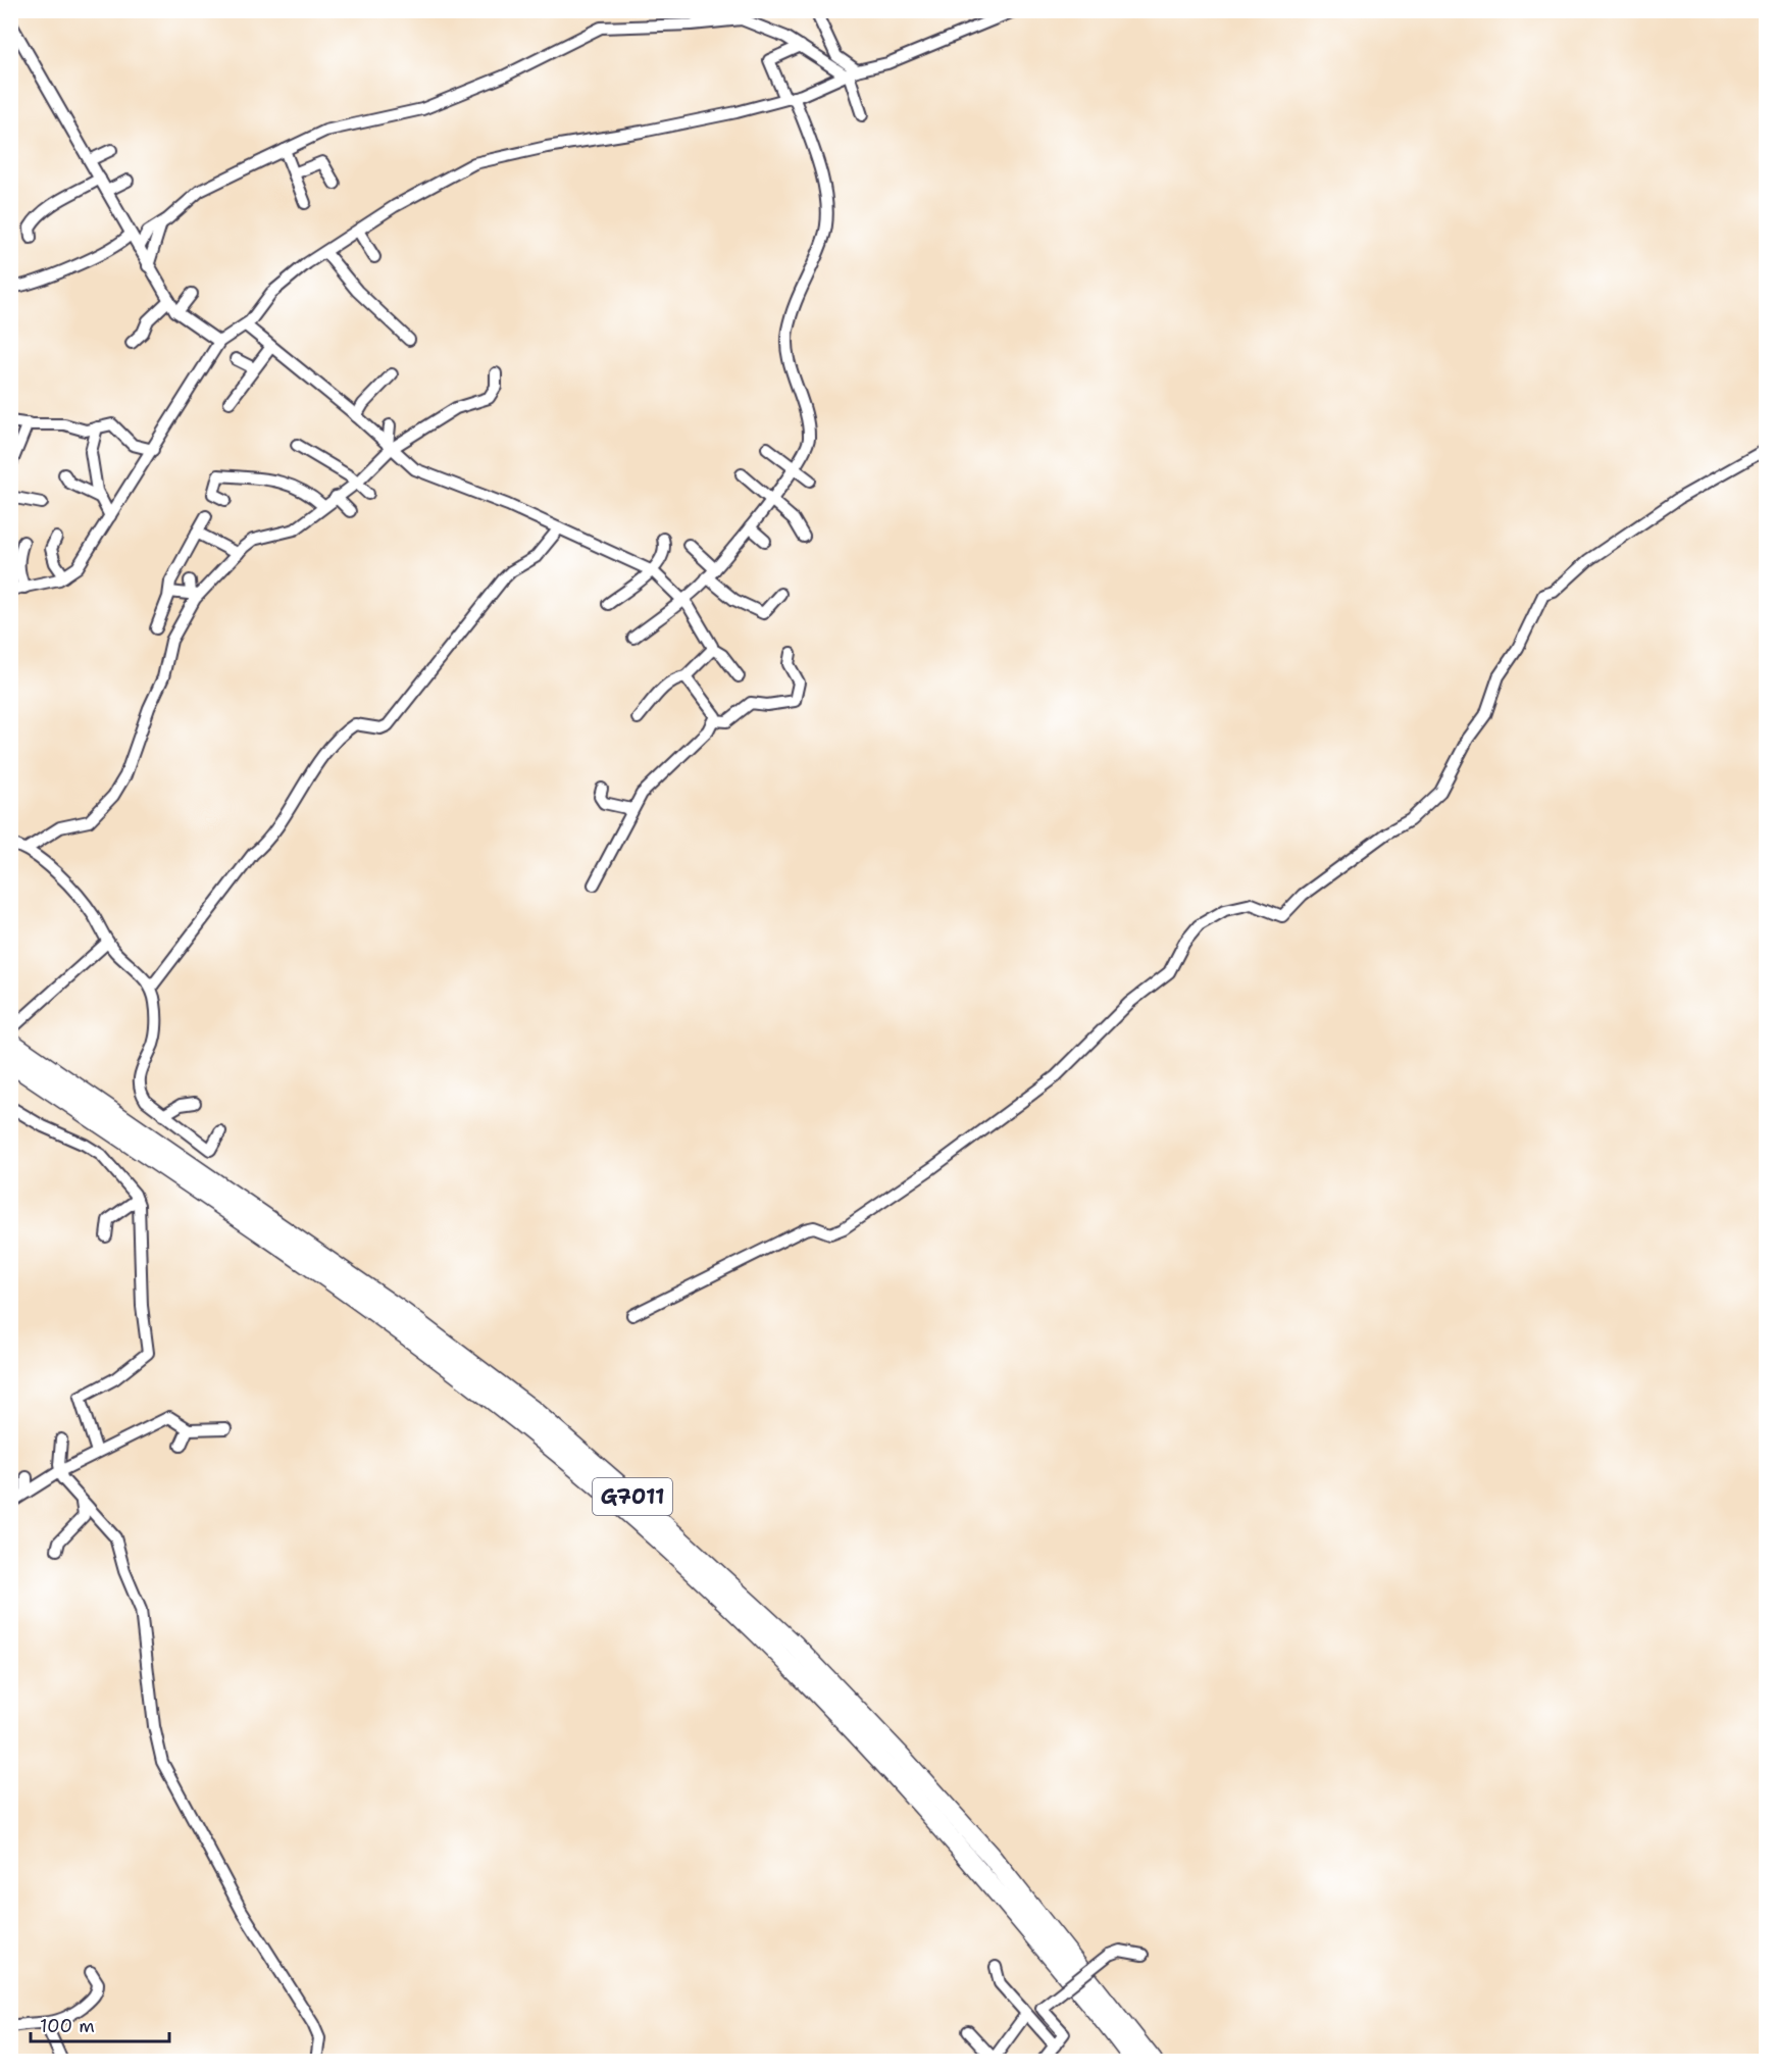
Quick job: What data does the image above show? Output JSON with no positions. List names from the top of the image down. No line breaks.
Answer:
{"streets":{"highway":["G7011"]},"scale_bar":"100 m"}
